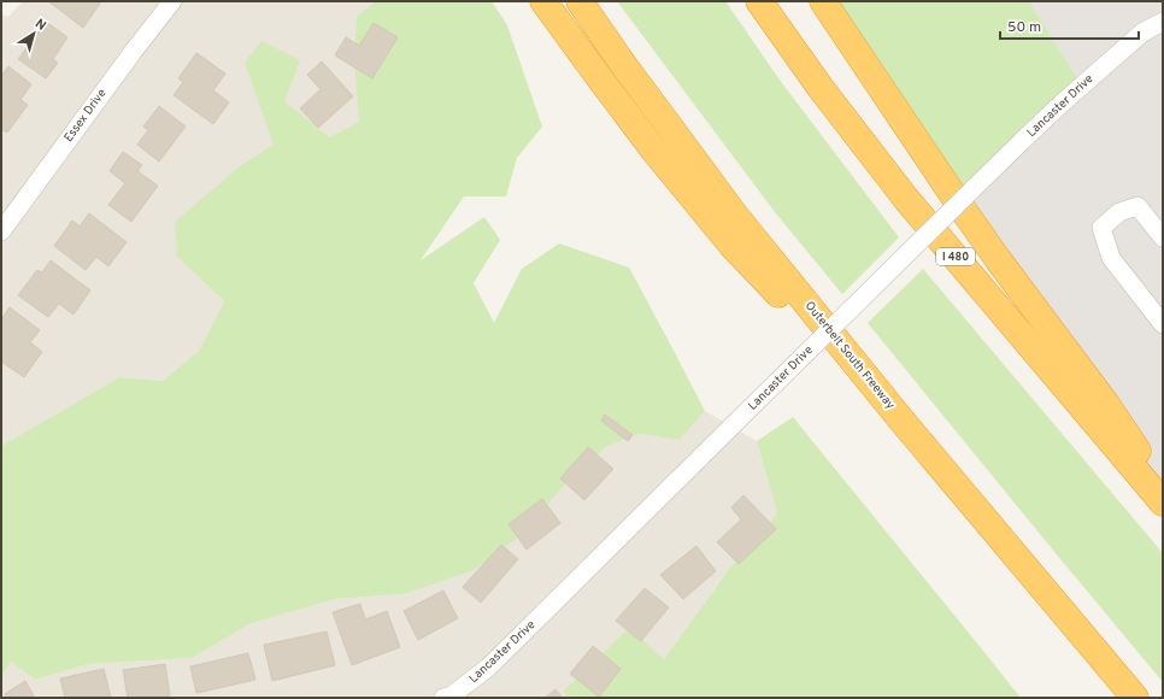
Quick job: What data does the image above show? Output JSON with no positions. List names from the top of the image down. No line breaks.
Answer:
{"streets":{"highway":["I 480","Outerbelt South Freeway"],"street":["Lancaster Drive","Essex Drive"]},"scale_bar":"50 m","north":"top right"}
